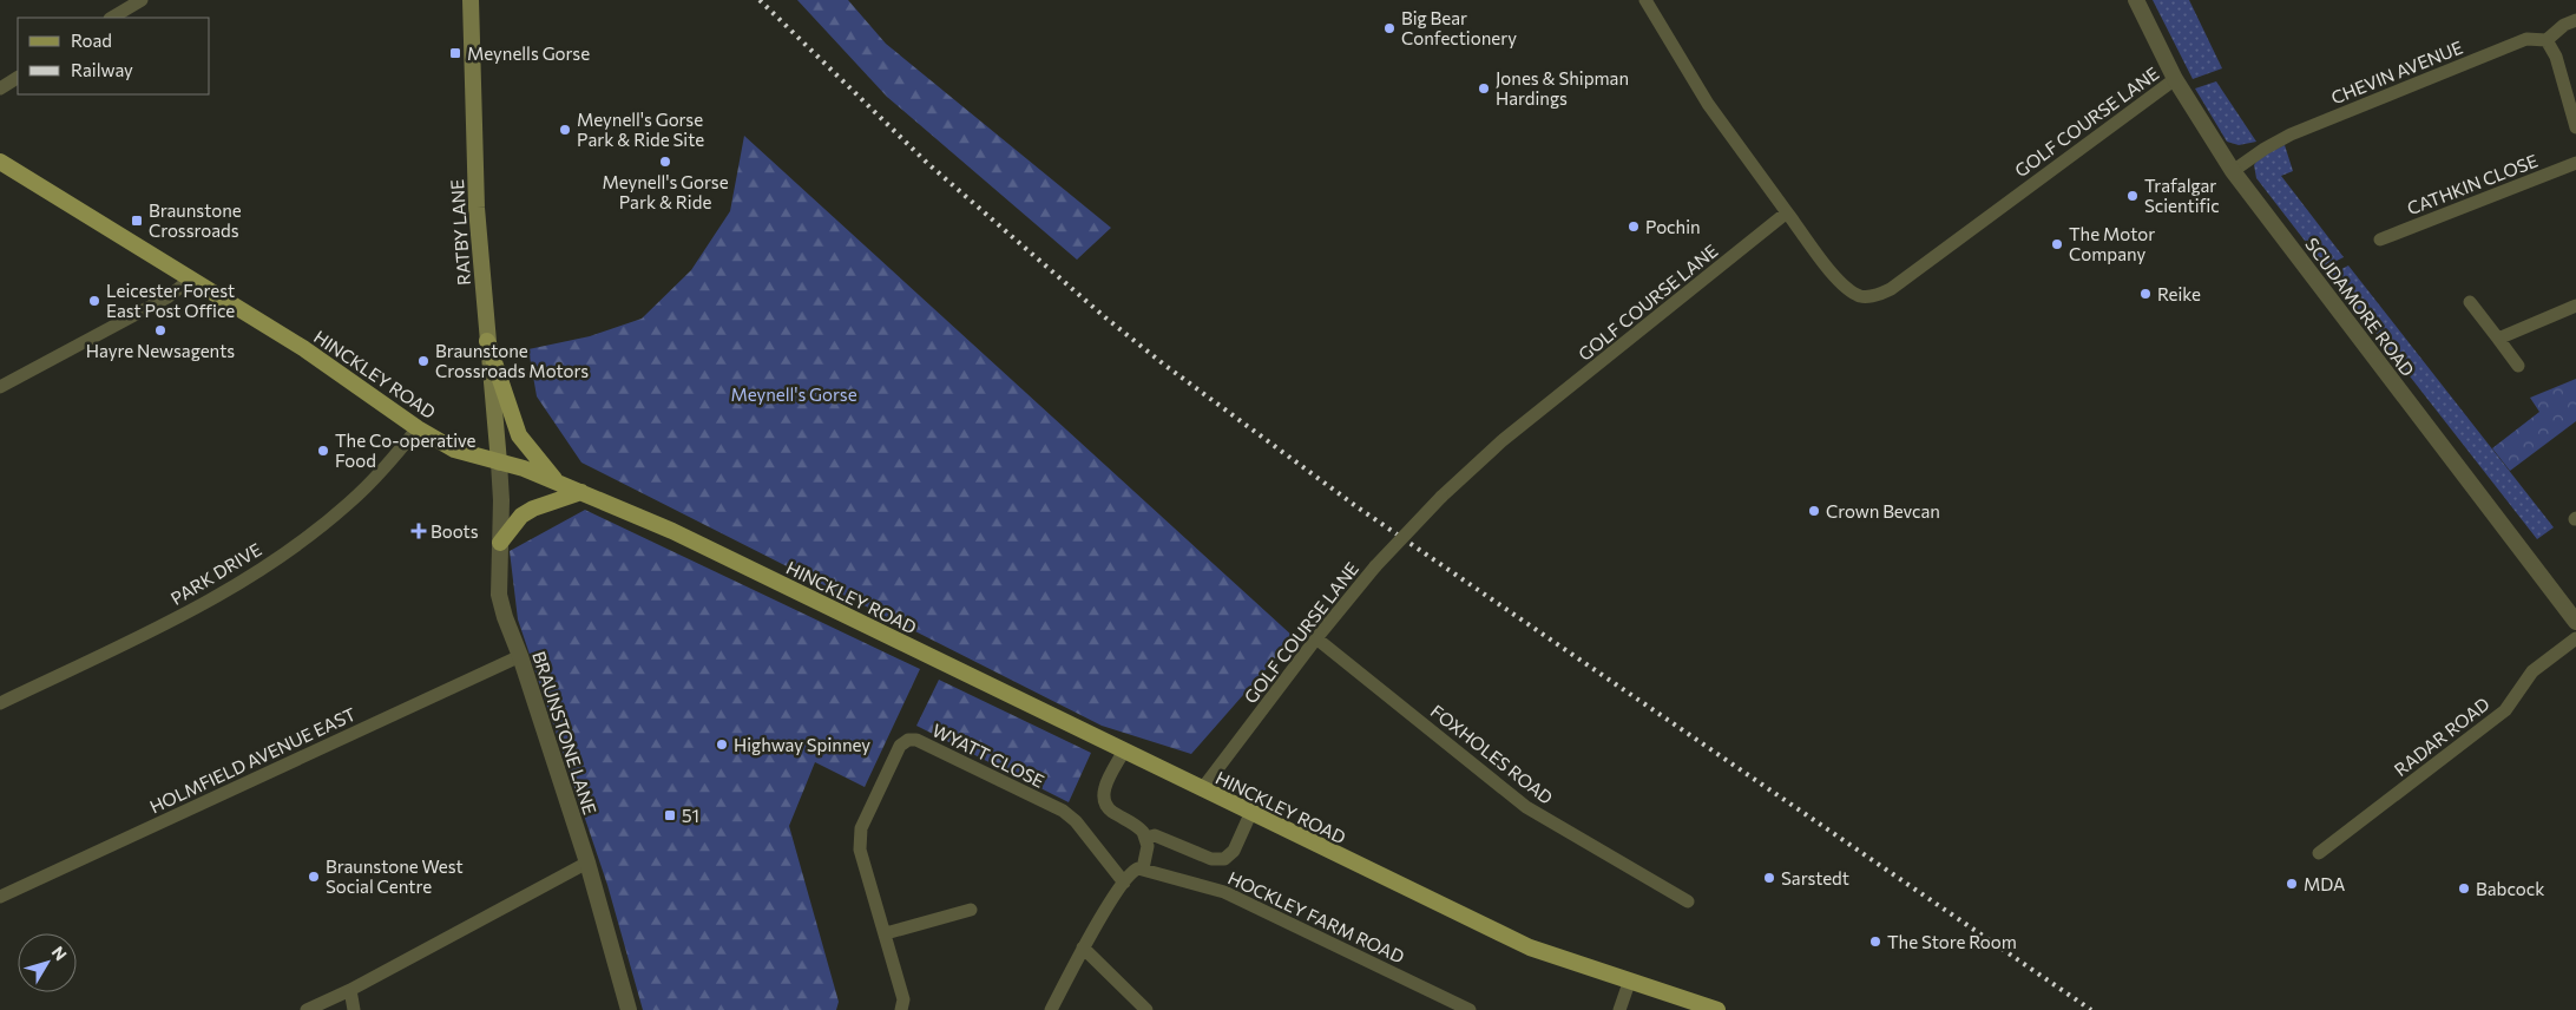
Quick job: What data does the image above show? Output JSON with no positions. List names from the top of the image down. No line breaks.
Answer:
{"streets":{"main road":["RATBY LANE","HINCKLEY ROAD"],"street":["CHEVIN AVENUE","GOLF COURSE LANE","CATHKIN CLOSE","SCUDAMORE ROAD","PARK DRIVE","BRAUNSTONE LANE","RADAR ROAD","FOXHOLES ROAD","WYATT CLOSE","HOLMFIELD AVENUE EAST","HOCKLEY FARM ROAD"]},"crossings":[["CHEVIN AVENUE","SCUDAMORE ROAD"],["GOLF COURSE LANE","SCUDAMORE ROAD"],["GOLF COURSE LANE","HINCKLEY ROAD"],["GOLF COURSE LANE","FOXHOLES ROAD"],["RATBY LANE","HINCKLEY ROAD"],["RATBY LANE","BRAUNSTONE LANE"],["HINCKLEY ROAD","PARK DRIVE"],["HINCKLEY ROAD","BRAUNSTONE LANE"],["BRAUNSTONE LANE","HOLMFIELD AVENUE EAST"]],"parks":["Meynell's Gorse"],"places":{"other":["Big Bear Confectionery","Jones & Shipman Hardings","Meynell's Gorse Park & Ride Site","Meynell's Gorse Park & Ride","Trafalgar Scientific","Pochin","The Motor Company","Reike","Leicester Forest East Post Office","Hayre Newsagents","Braunstone Crossroads Motors","The Co-operative Food","Crown Bevcan","Highway Spinney","Braunstone West Social Centre","Sarstedt","MDA","Babcock","The Store Room"],"transit":["Meynells Gorse","Braunstone Crossroads","51"],"health":["Boots"]},"legend":["Road","Railway"],"north":"top right"}
